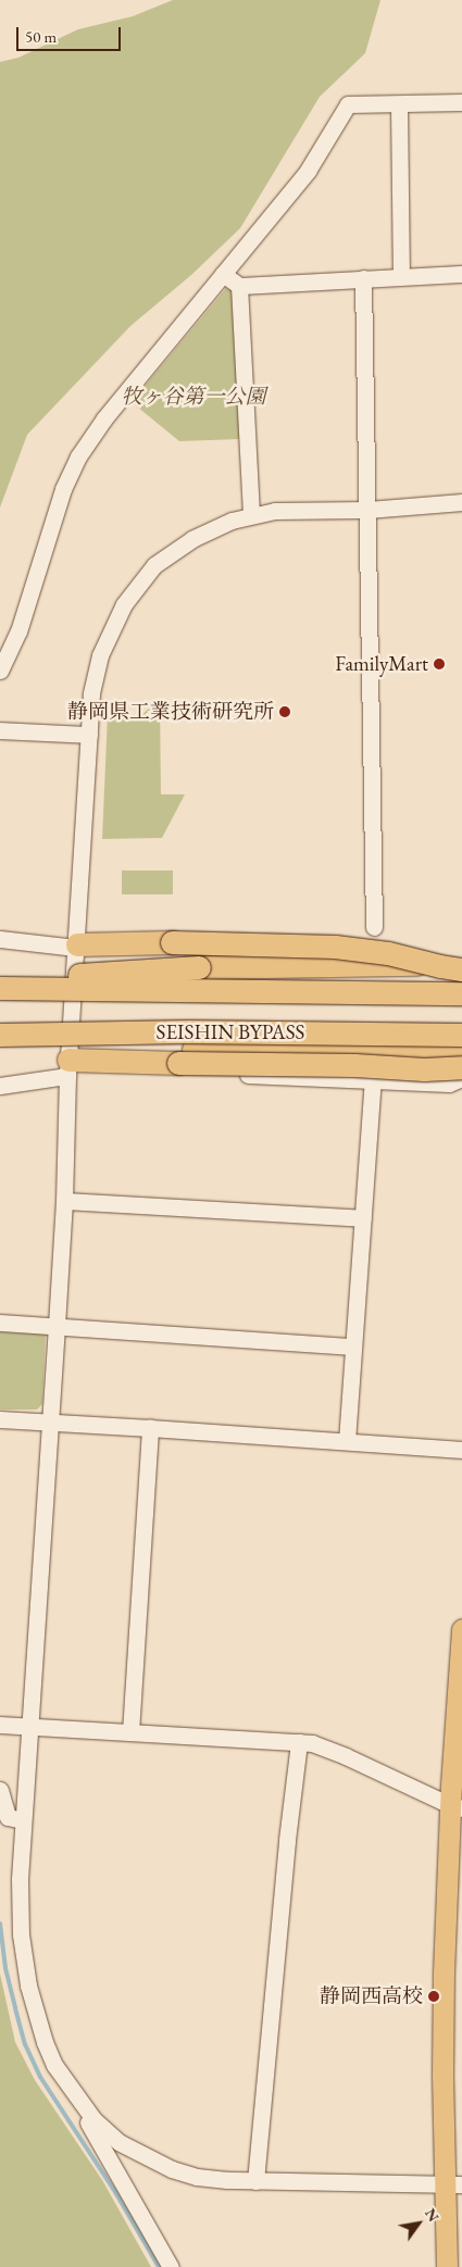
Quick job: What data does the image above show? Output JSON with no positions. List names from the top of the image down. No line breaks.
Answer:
{"streets":{"highway":["SEISHIN BYPASS"]},"parks":["牧ヶ谷第一公園"],"places":["FamilyMart","静岡県工業技術研究所","静岡西高校"],"scale_bar":"50 m","north":"top right"}
